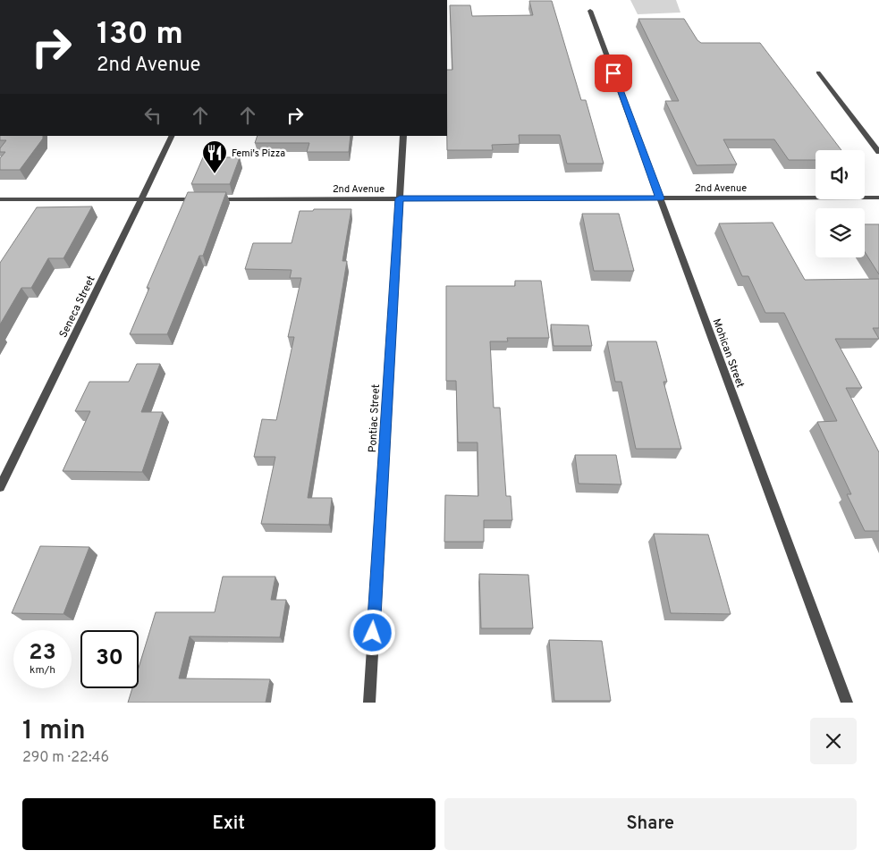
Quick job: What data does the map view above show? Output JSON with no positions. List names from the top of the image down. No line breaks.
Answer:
{"streets":{"street":["2nd Avenue","Seneca Street","Mohican Street","Pontiac Street"]},"crossings":[["2nd Avenue","Mohican Street"],["2nd Avenue","Pontiac Street"]],"places":{"restaurant":["Femi's Pizza"]},"page":{"turn":["130 m","2nd Avenue"],"speed":"23 km/h","limit":"30","heading":["1 min","290 m · 22:46"],"buttons":["Exit","Share"]}}
